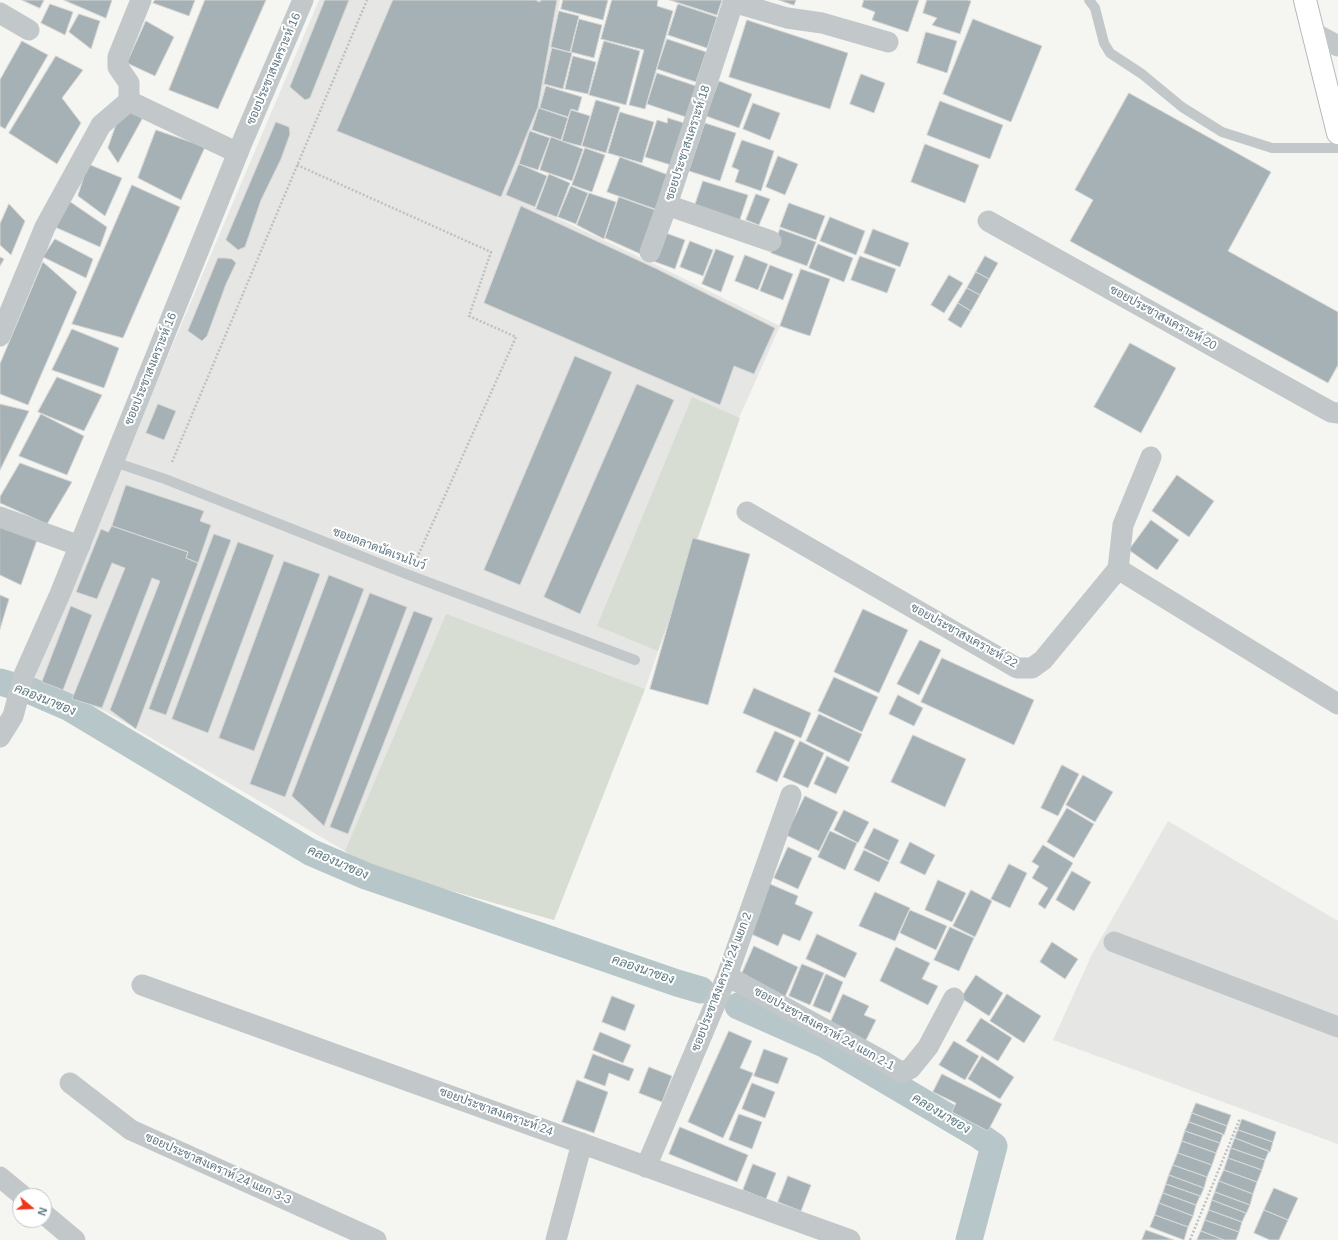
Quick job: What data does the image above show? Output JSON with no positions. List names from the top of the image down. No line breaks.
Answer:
{"streets":{"street":["ซอยประชาสงเคราะห์ 16","ซอยประชาสงเคราะห์ 18","ซอยประชาสงเคราะห์ 20","ซอยประชาสงเคราะห์ 22","ซอยประชาสงเคราห์ 24 แยก 2","ซอยประชาสงเคราห์ 24 แยก 2-1","ซอยประชาสงเคราะห์ 24","ซอยประชาสงเคราห์ 24 แยก 3-3"],"lane":["ซอยตลาดนัดเรนโบว์"]},"crossings":[["ซอยประชาสงเคราะห์ 16","ซอยตลาดนัดเรนโบว์"],["ซอยประชาสงเคราห์ 24 แยก 2","ซอยประชาสงเคราห์ 24 แยก 2-1"],["ซอยประชาสงเคราห์ 24 แยก 2","ซอยประชาสงเคราะห์ 24"]],"water":["คลองนาซอง"],"north":"right"}
